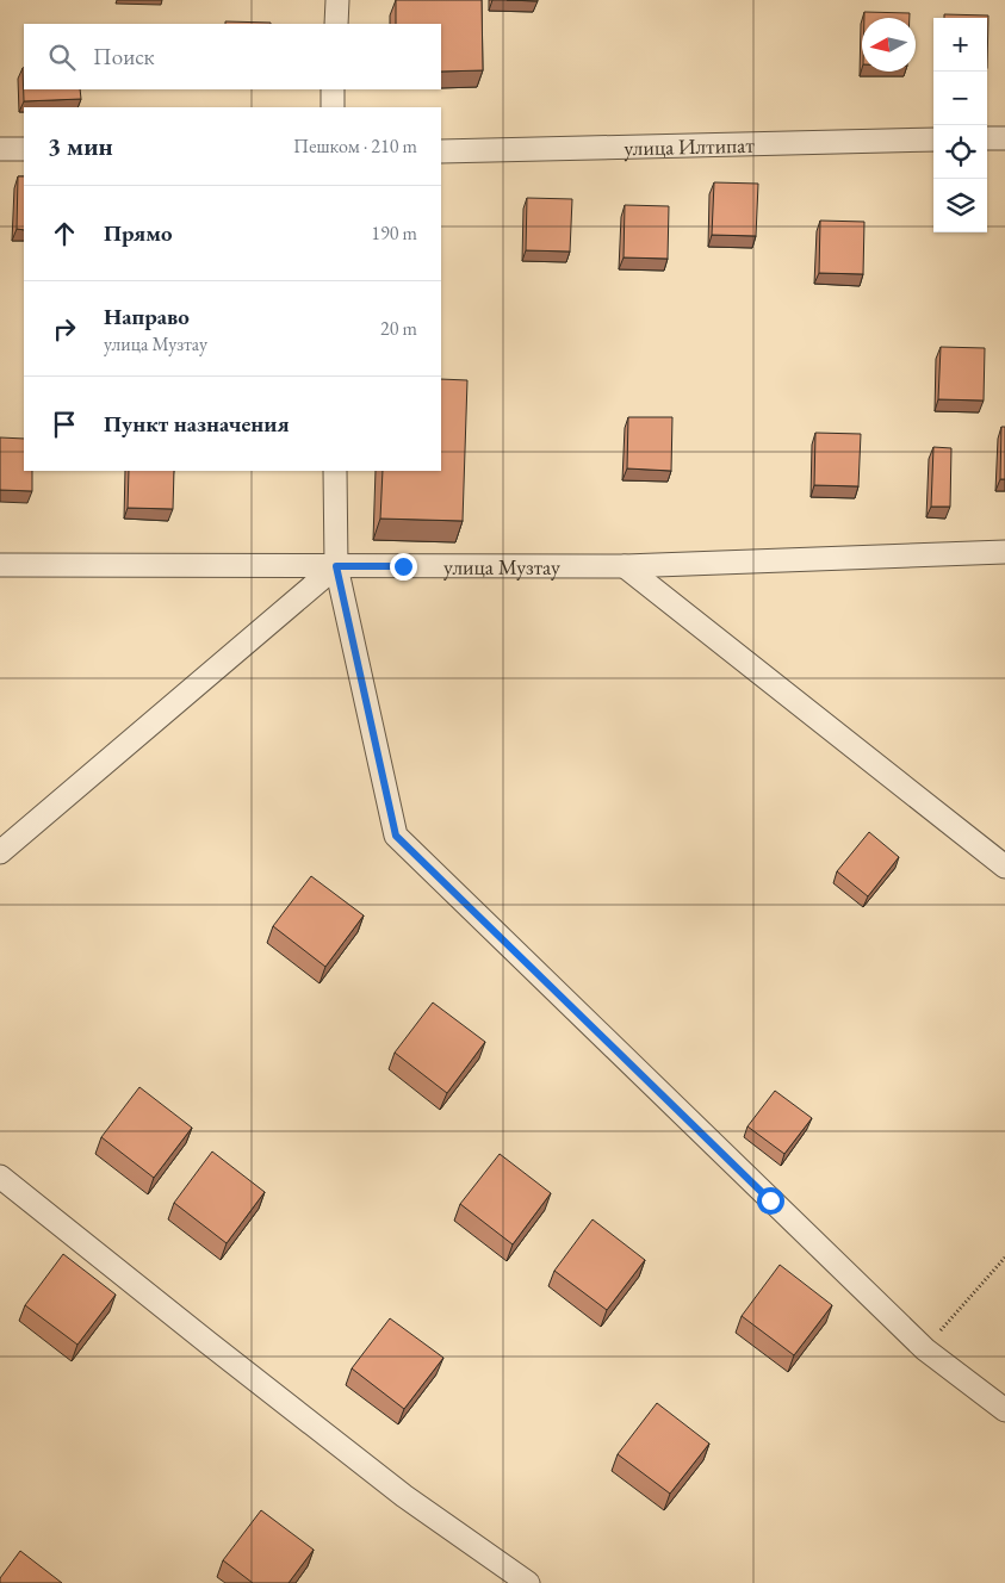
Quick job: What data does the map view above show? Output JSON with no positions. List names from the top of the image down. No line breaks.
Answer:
{"streets":{"street":["улица Илтипат","улица Музтау"]},"north":"left","page":{"map_buttons":["+","−"],"search":"Поиск","heading":["3 мин","Пешком · 210 m"],"list":[["Прямо","190 m"],["Направо","улица Музтау","20 m"],"Пункт назначения"]}}
